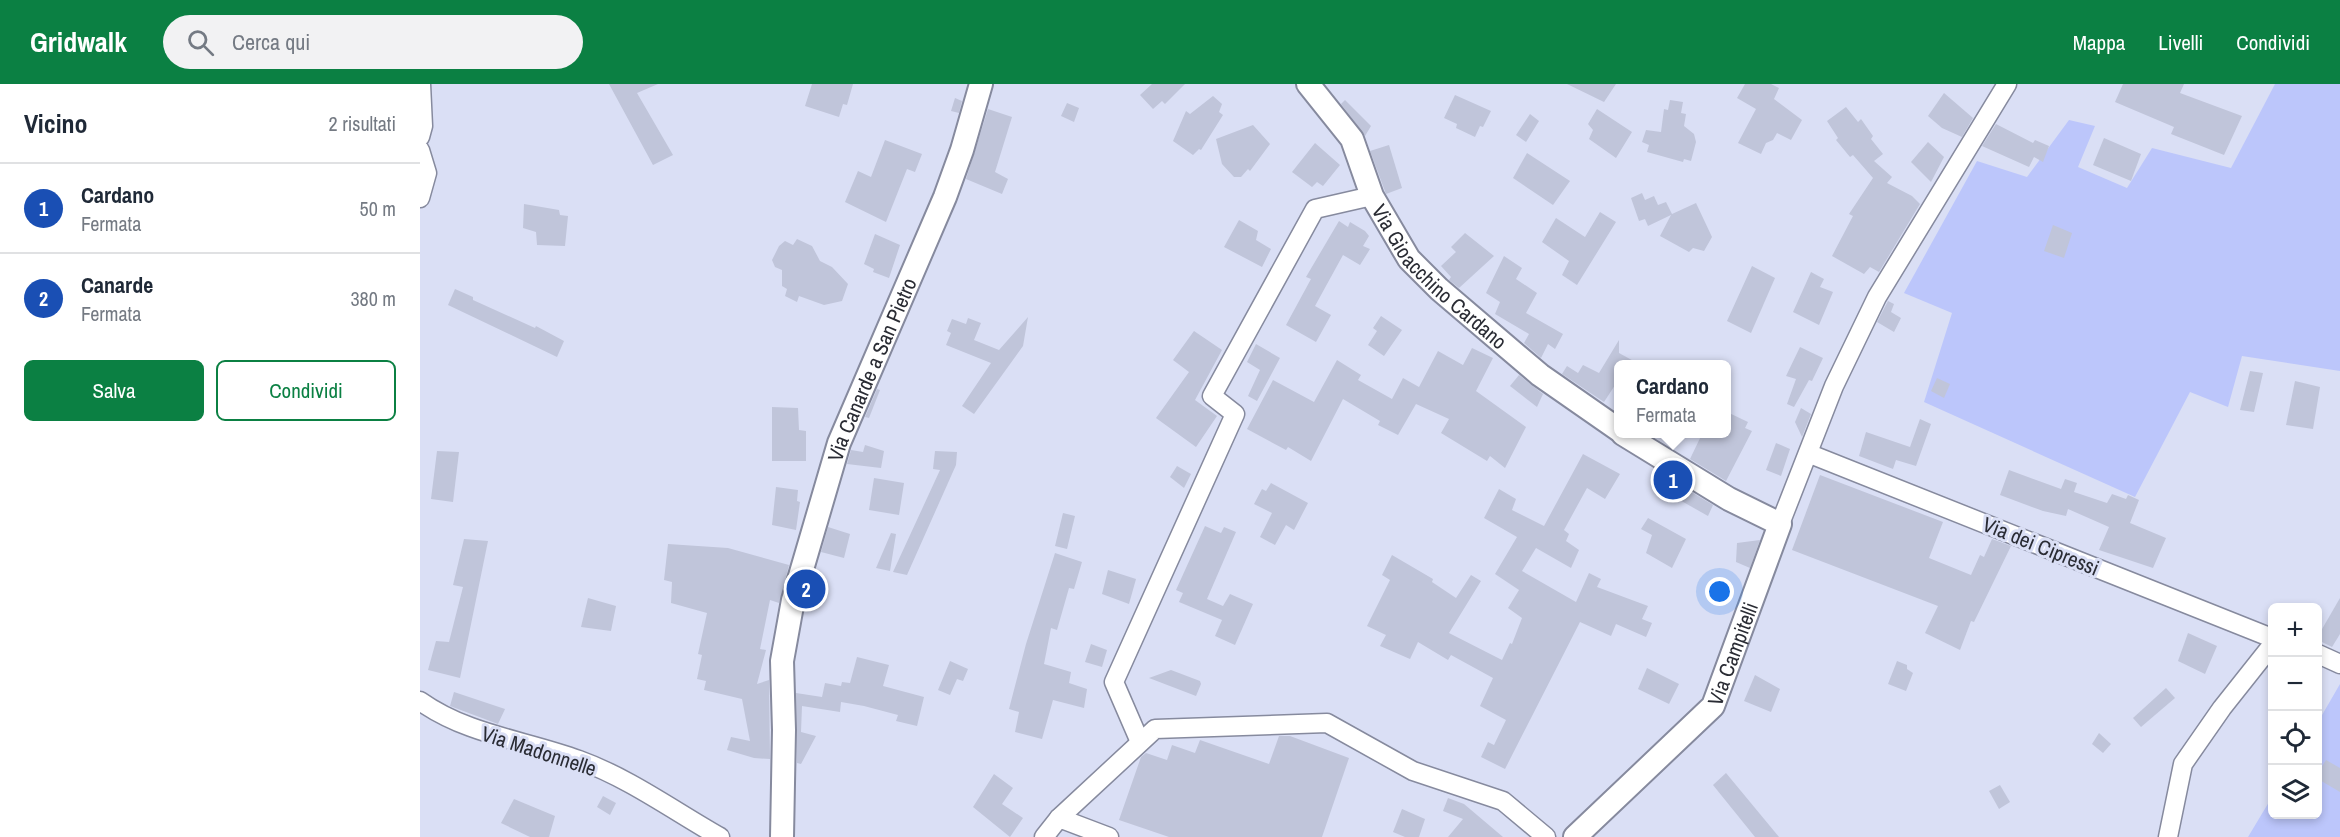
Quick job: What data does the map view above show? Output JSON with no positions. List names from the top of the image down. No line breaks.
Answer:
{"streets":{"street":["Via Gioacchino Cardano","Via Canarde a San Pietro","Via dei Cipressi","Via Campitelli","Via Madonnelle"]},"page":{"header":"Gridwalk","search":"Cerca qui","nav":["Mappa","Livelli","Condividi"],"heading":["Vicino","2 risultati"],"list":[{"mark":"1","name":"Cardano","note":"Fermata","value":"50 m"},{"mark":"2","name":"Canarde","note":"Fermata","value":"380 m"}],"buttons":["Salva","Condividi"],"popup":["Cardano","Fermata"],"pins":["1","2"],"map_buttons":["+","−"]}}
